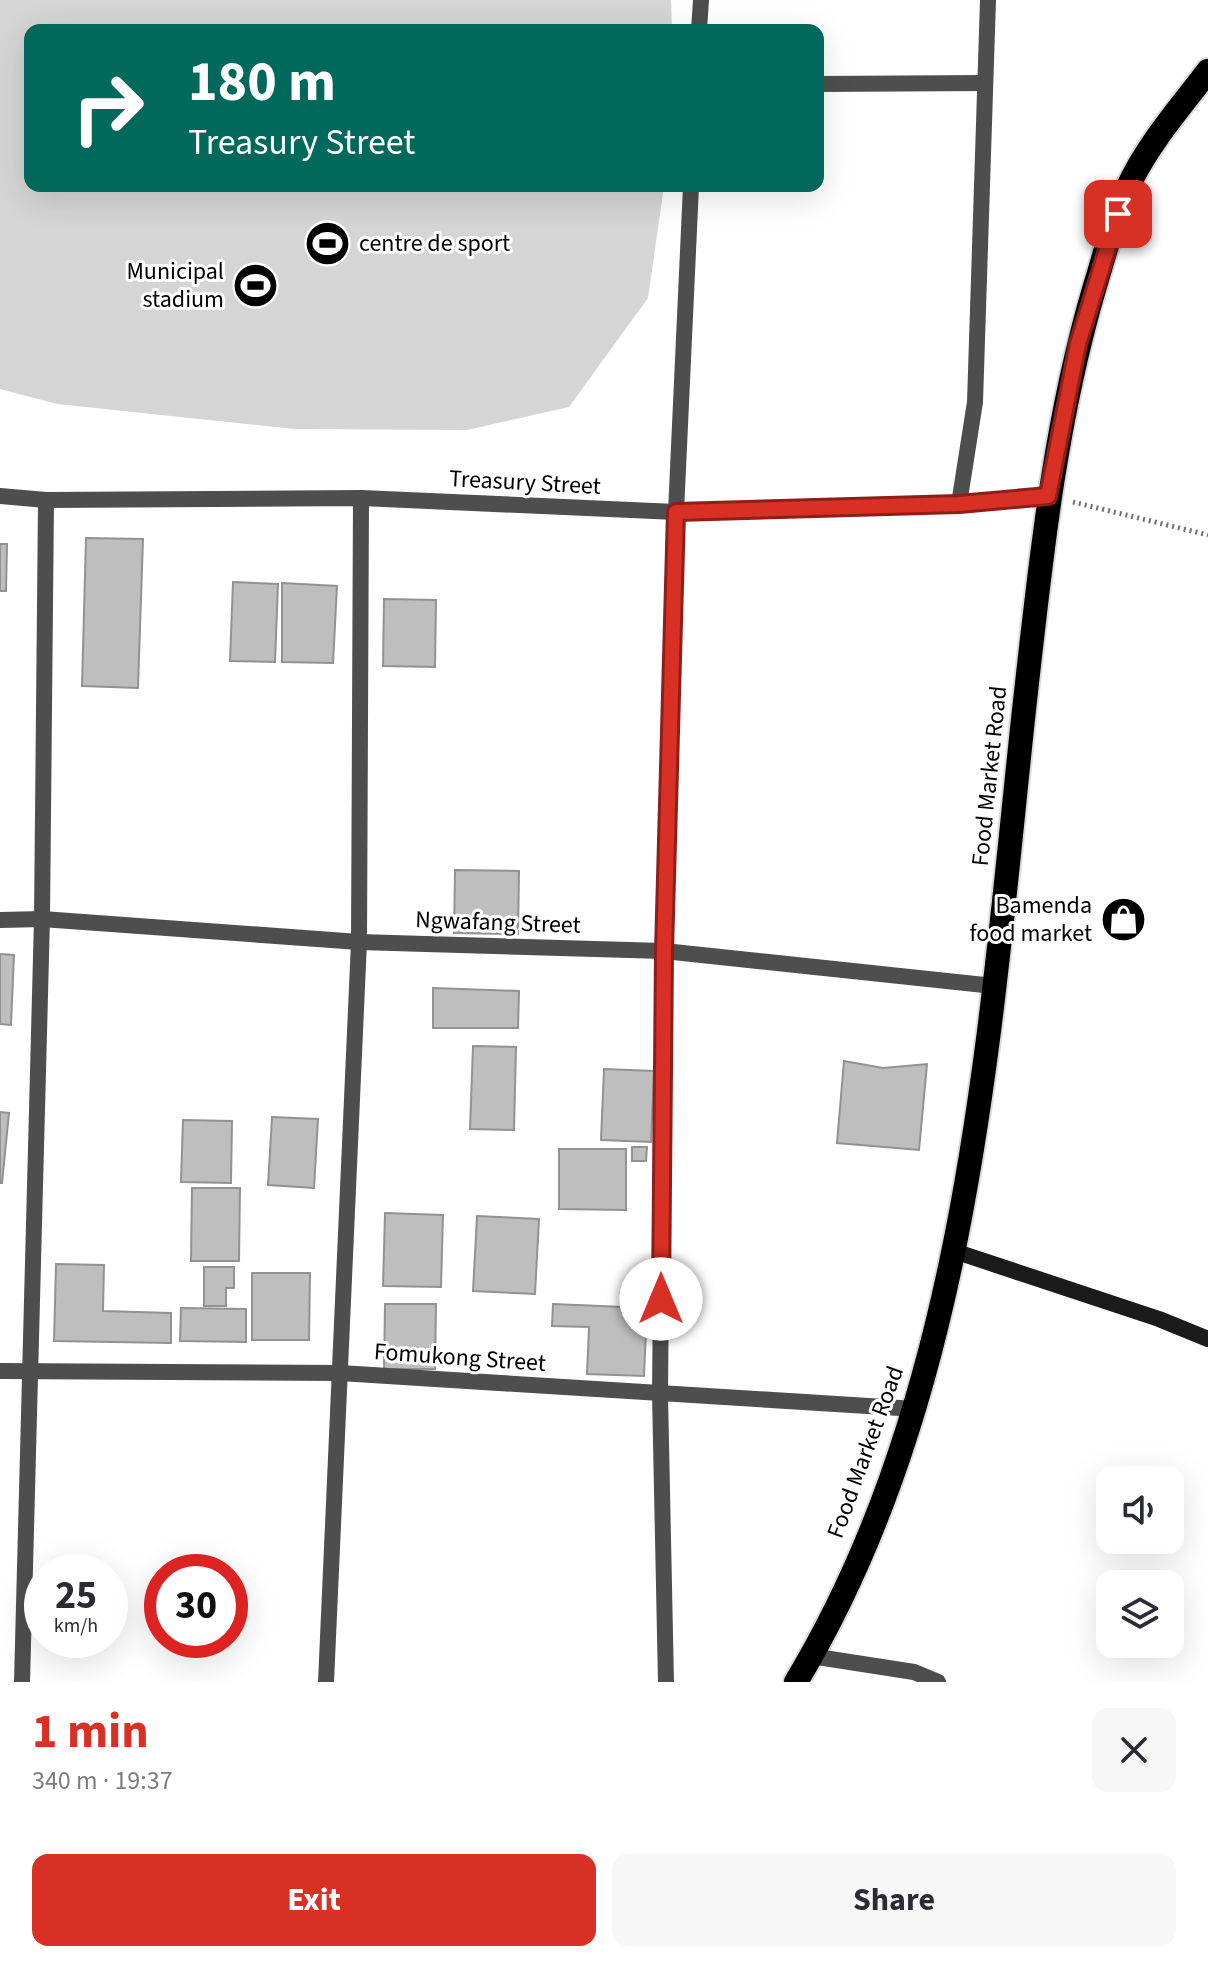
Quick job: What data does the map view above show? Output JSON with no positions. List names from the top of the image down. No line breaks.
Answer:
{"streets":{"highway":["Food Market Road"],"street":["Treasury Street","Ngwafang Street","Fomukong Street"]},"crossings":[["Treasury Street","Food Market Road"],["Food Market Road","Ngwafang Street"],["Food Market Road","Fomukong Street"]],"places":{"sports":["centre de sport","Municipal stadium"],"shop":["Bamenda food market"]},"page":{"turn":["180 m","Treasury Street"],"speed":"25 km/h","limit":"30","heading":["1 min","340 m · 19:37"],"buttons":["Exit","Share"]}}
